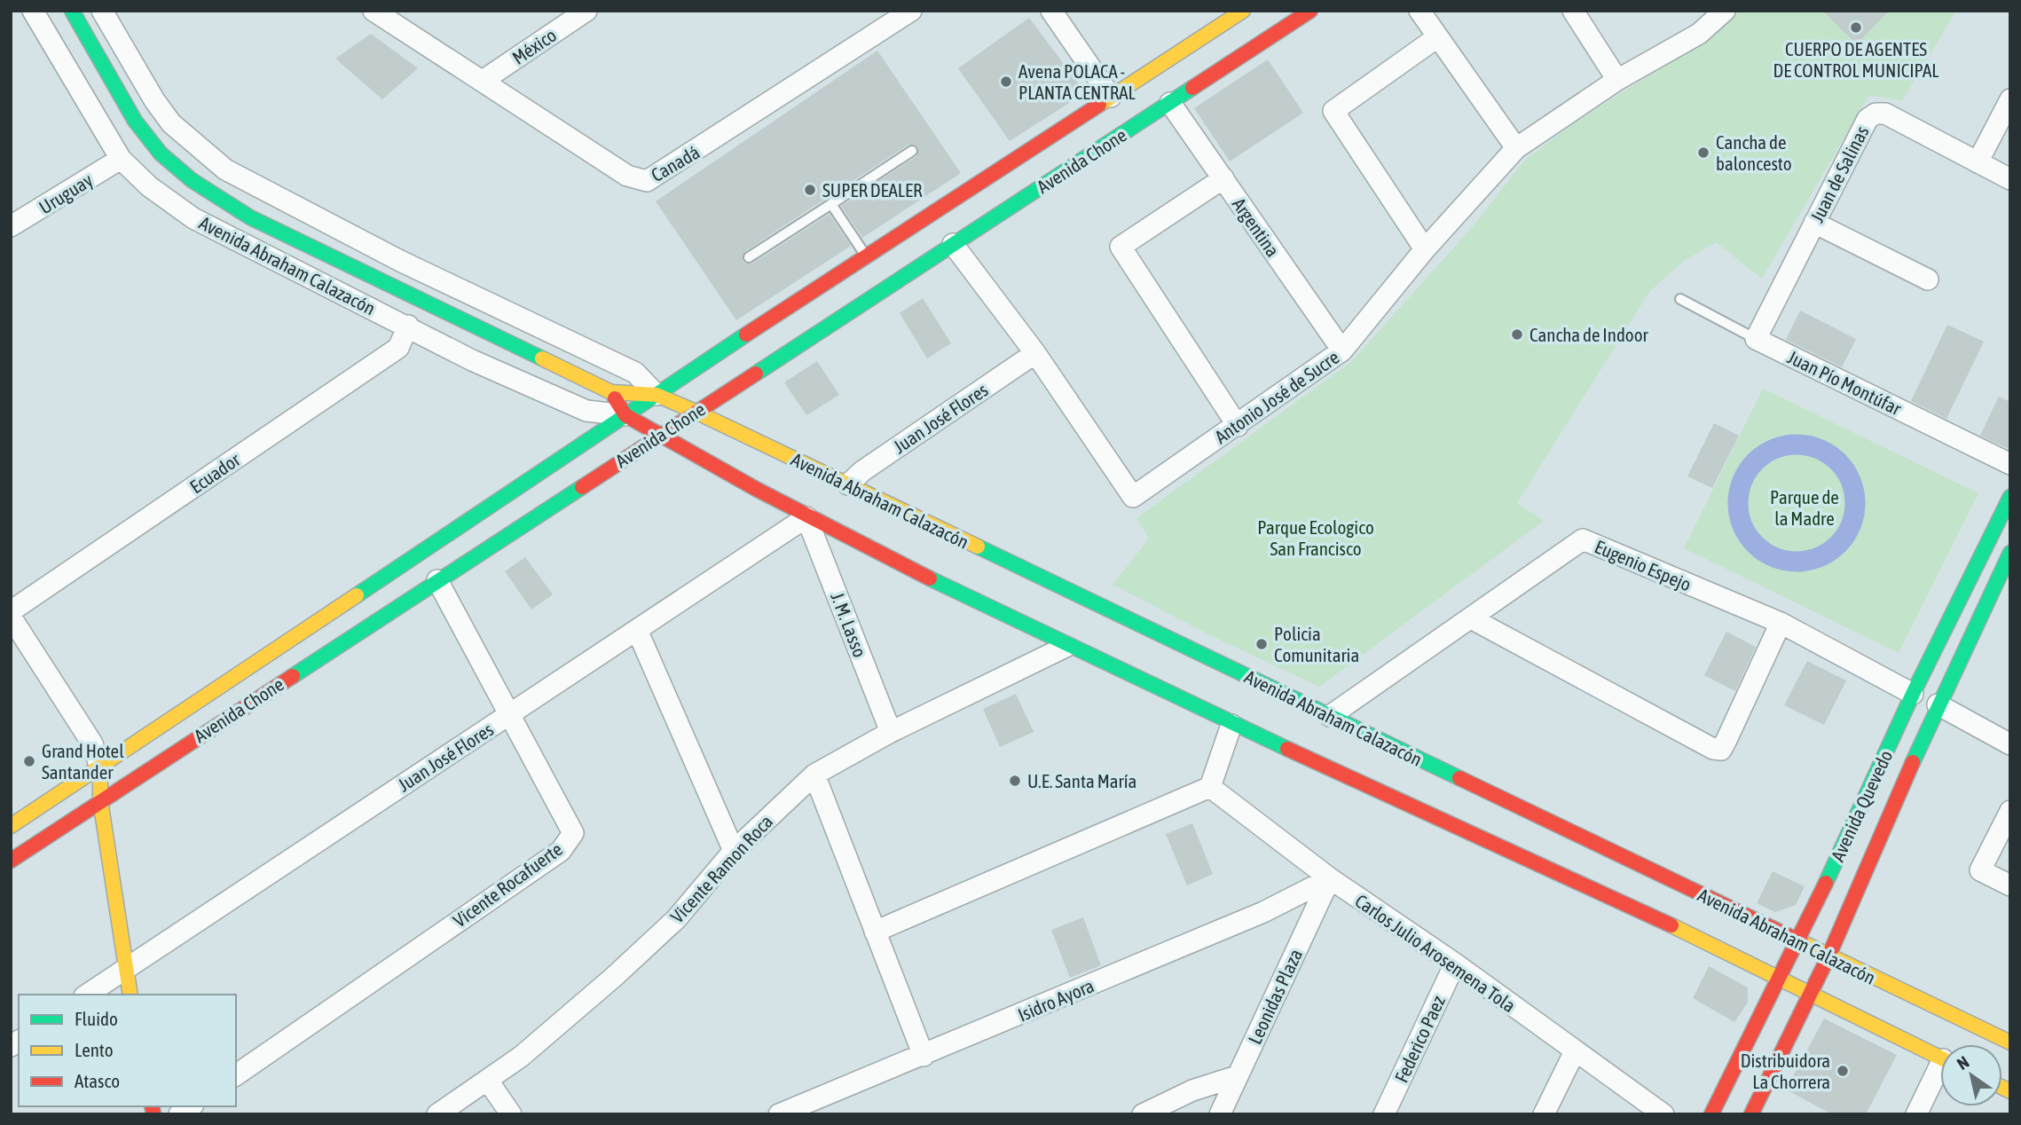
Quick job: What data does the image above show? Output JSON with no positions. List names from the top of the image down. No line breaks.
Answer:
{"streets":{"main road":["Avenida Chone","Avenida Abraham Calazacón","Avenida Quevedo"],"street":["México","Canadá","Juan de Salinas","Uruguay","Argentina","Juan Pío Montúfar","Antonio José de Sucre","Juan José Flores","Ecuador","Eugenio Espejo","J. M. Lasso","Vicente Ramon Roca","Vicente Rocafuerte","Carlos Julio Arosemena Tola","Leonidas Plaza","Isidro Ayora","Federico Paez"]},"crossings":[["México","Canadá"],["Avenida Chone","Argentina"],["Avenida Chone","Avenida Abraham Calazacón"],["Avenida Chone","Antonio José de Sucre"],["Avenida Chone","Vicente Rocafuerte"],["Juan de Salinas","Juan Pío Montúfar"],["Uruguay","Avenida Abraham Calazacón"],["Argentina","Antonio José de Sucre"],["Avenida Abraham Calazacón","Juan José Flores"],["Avenida Abraham Calazacón","Ecuador"],["Avenida Abraham Calazacón","Eugenio Espejo"],["Avenida Abraham Calazacón","J. M. Lasso"],["Avenida Abraham Calazacón","Avenida Quevedo"],["Avenida Abraham Calazacón","Vicente Ramon Roca"],["Antonio José de Sucre","Juan José Flores"],["Juan José Flores","J. M. Lasso"],["Juan José Flores","Vicente Rocafuerte"],["Eugenio Espejo","Avenida Quevedo"],["J. M. Lasso","Vicente Ramon Roca"],["Carlos Julio Arosemena Tola","Leonidas Plaza"],["Carlos Julio Arosemena Tola","Isidro Ayora"],["Carlos Julio Arosemena Tola","Federico Paez"],["Leonidas Plaza","Isidro Ayora"]],"parks":["Parque de la Madre","Parque Ecologico San Francisco"],"places":["CUERPO DE AGENTES DE CONTROL MUNICIPAL","Avena POLACA - PLANTA CENTRAL","Cancha de baloncesto","SUPER DEALER","Cancha de Indoor","Policia Comunitaria","Grand Hotel Santander","U.E. Santa María","Distribuidora La Chorrera"],"legend":["Fluido","Lento","Atasco"],"north":"top left"}
